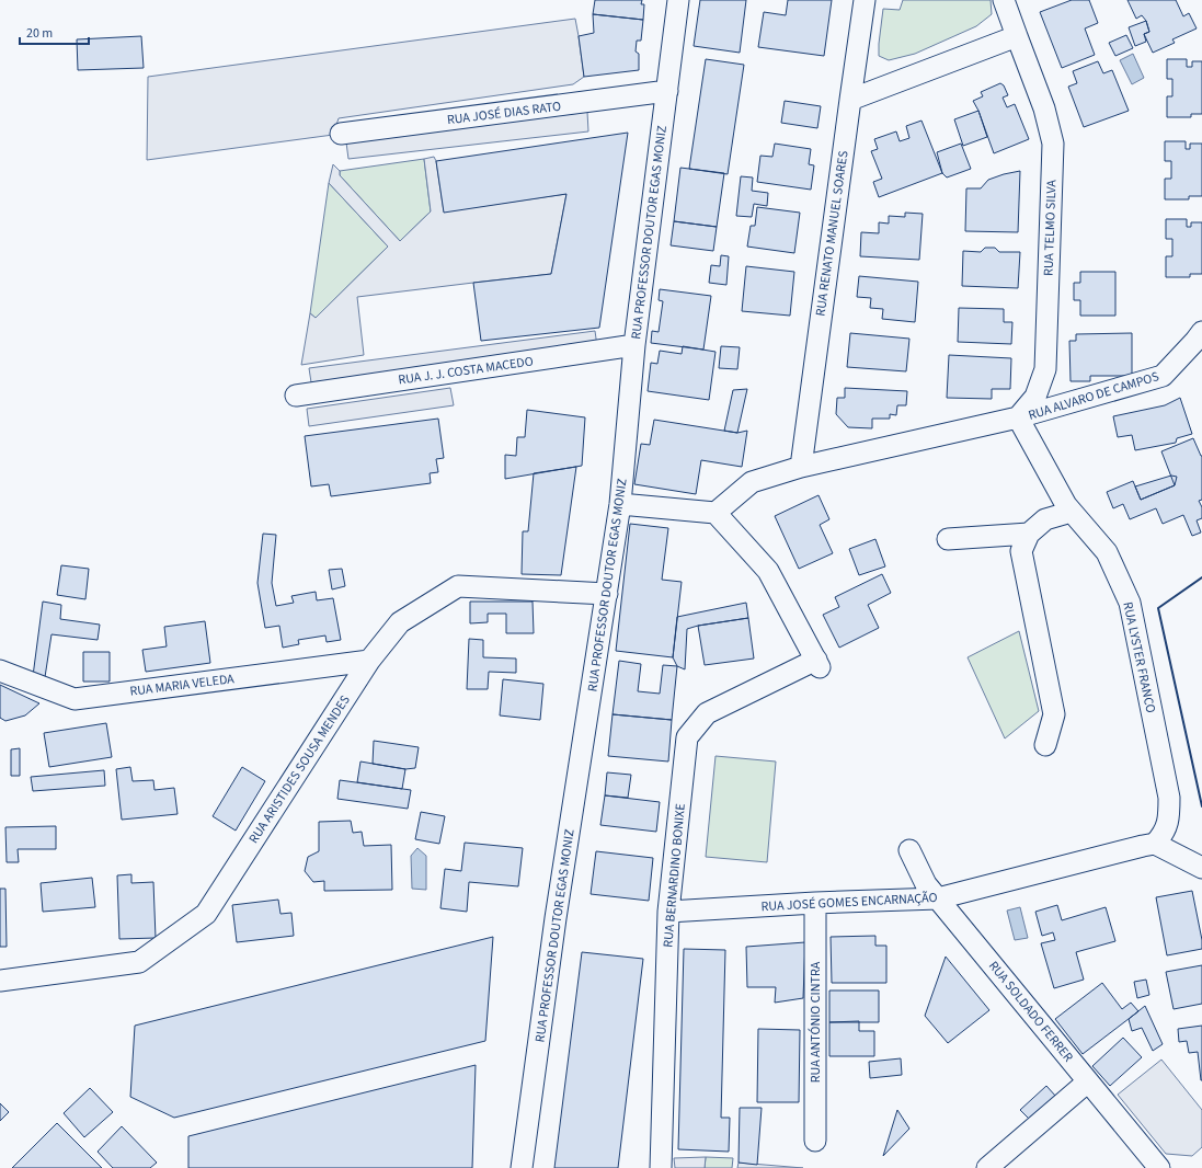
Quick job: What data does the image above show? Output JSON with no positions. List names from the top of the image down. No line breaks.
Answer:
{"streets":{"street":["RUA JOSÉ DIAS RATO","RUA TELMO SILVA","RUA PROFESSOR DOUTOR EGAS MONIZ","RUA RENATO MANUEL SOARES","RUA J. J. COSTA MACEDO","RUA ALVARO DE CAMPOS","RUA LYSTER FRANCO","RUA MARIA VELEDA","RUA ARISTIDES SOUSA MENDES","RUA BERNARDINO BONIXE","RUA JOSÉ GOMES ENCARNAÇÃO","RUA SOLDADO FERRER","RUA ANTÓNIO CINTRA"]},"crossings":[["RUA JOSÉ DIAS RATO","RUA PROFESSOR DOUTOR EGAS MONIZ"],["RUA TELMO SILVA","RUA ALVARO DE CAMPOS"],["RUA TELMO SILVA","RUA LYSTER FRANCO"],["RUA PROFESSOR DOUTOR EGAS MONIZ","RUA J. J. COSTA MACEDO"],["RUA PROFESSOR DOUTOR EGAS MONIZ","RUA ARISTIDES SOUSA MENDES"],["RUA RENATO MANUEL SOARES","RUA ALVARO DE CAMPOS"],["RUA ALVARO DE CAMPOS","RUA LYSTER FRANCO"],["RUA ALVARO DE CAMPOS","RUA BERNARDINO BONIXE"],["RUA LYSTER FRANCO","RUA JOSÉ GOMES ENCARNAÇÃO"],["RUA MARIA VELEDA","RUA ARISTIDES SOUSA MENDES"],["RUA BERNARDINO BONIXE","RUA JOSÉ GOMES ENCARNAÇÃO"],["RUA JOSÉ GOMES ENCARNAÇÃO","RUA SOLDADO FERRER"],["RUA JOSÉ GOMES ENCARNAÇÃO","RUA ANTÓNIO CINTRA"]],"scale_bar":"20 m"}
